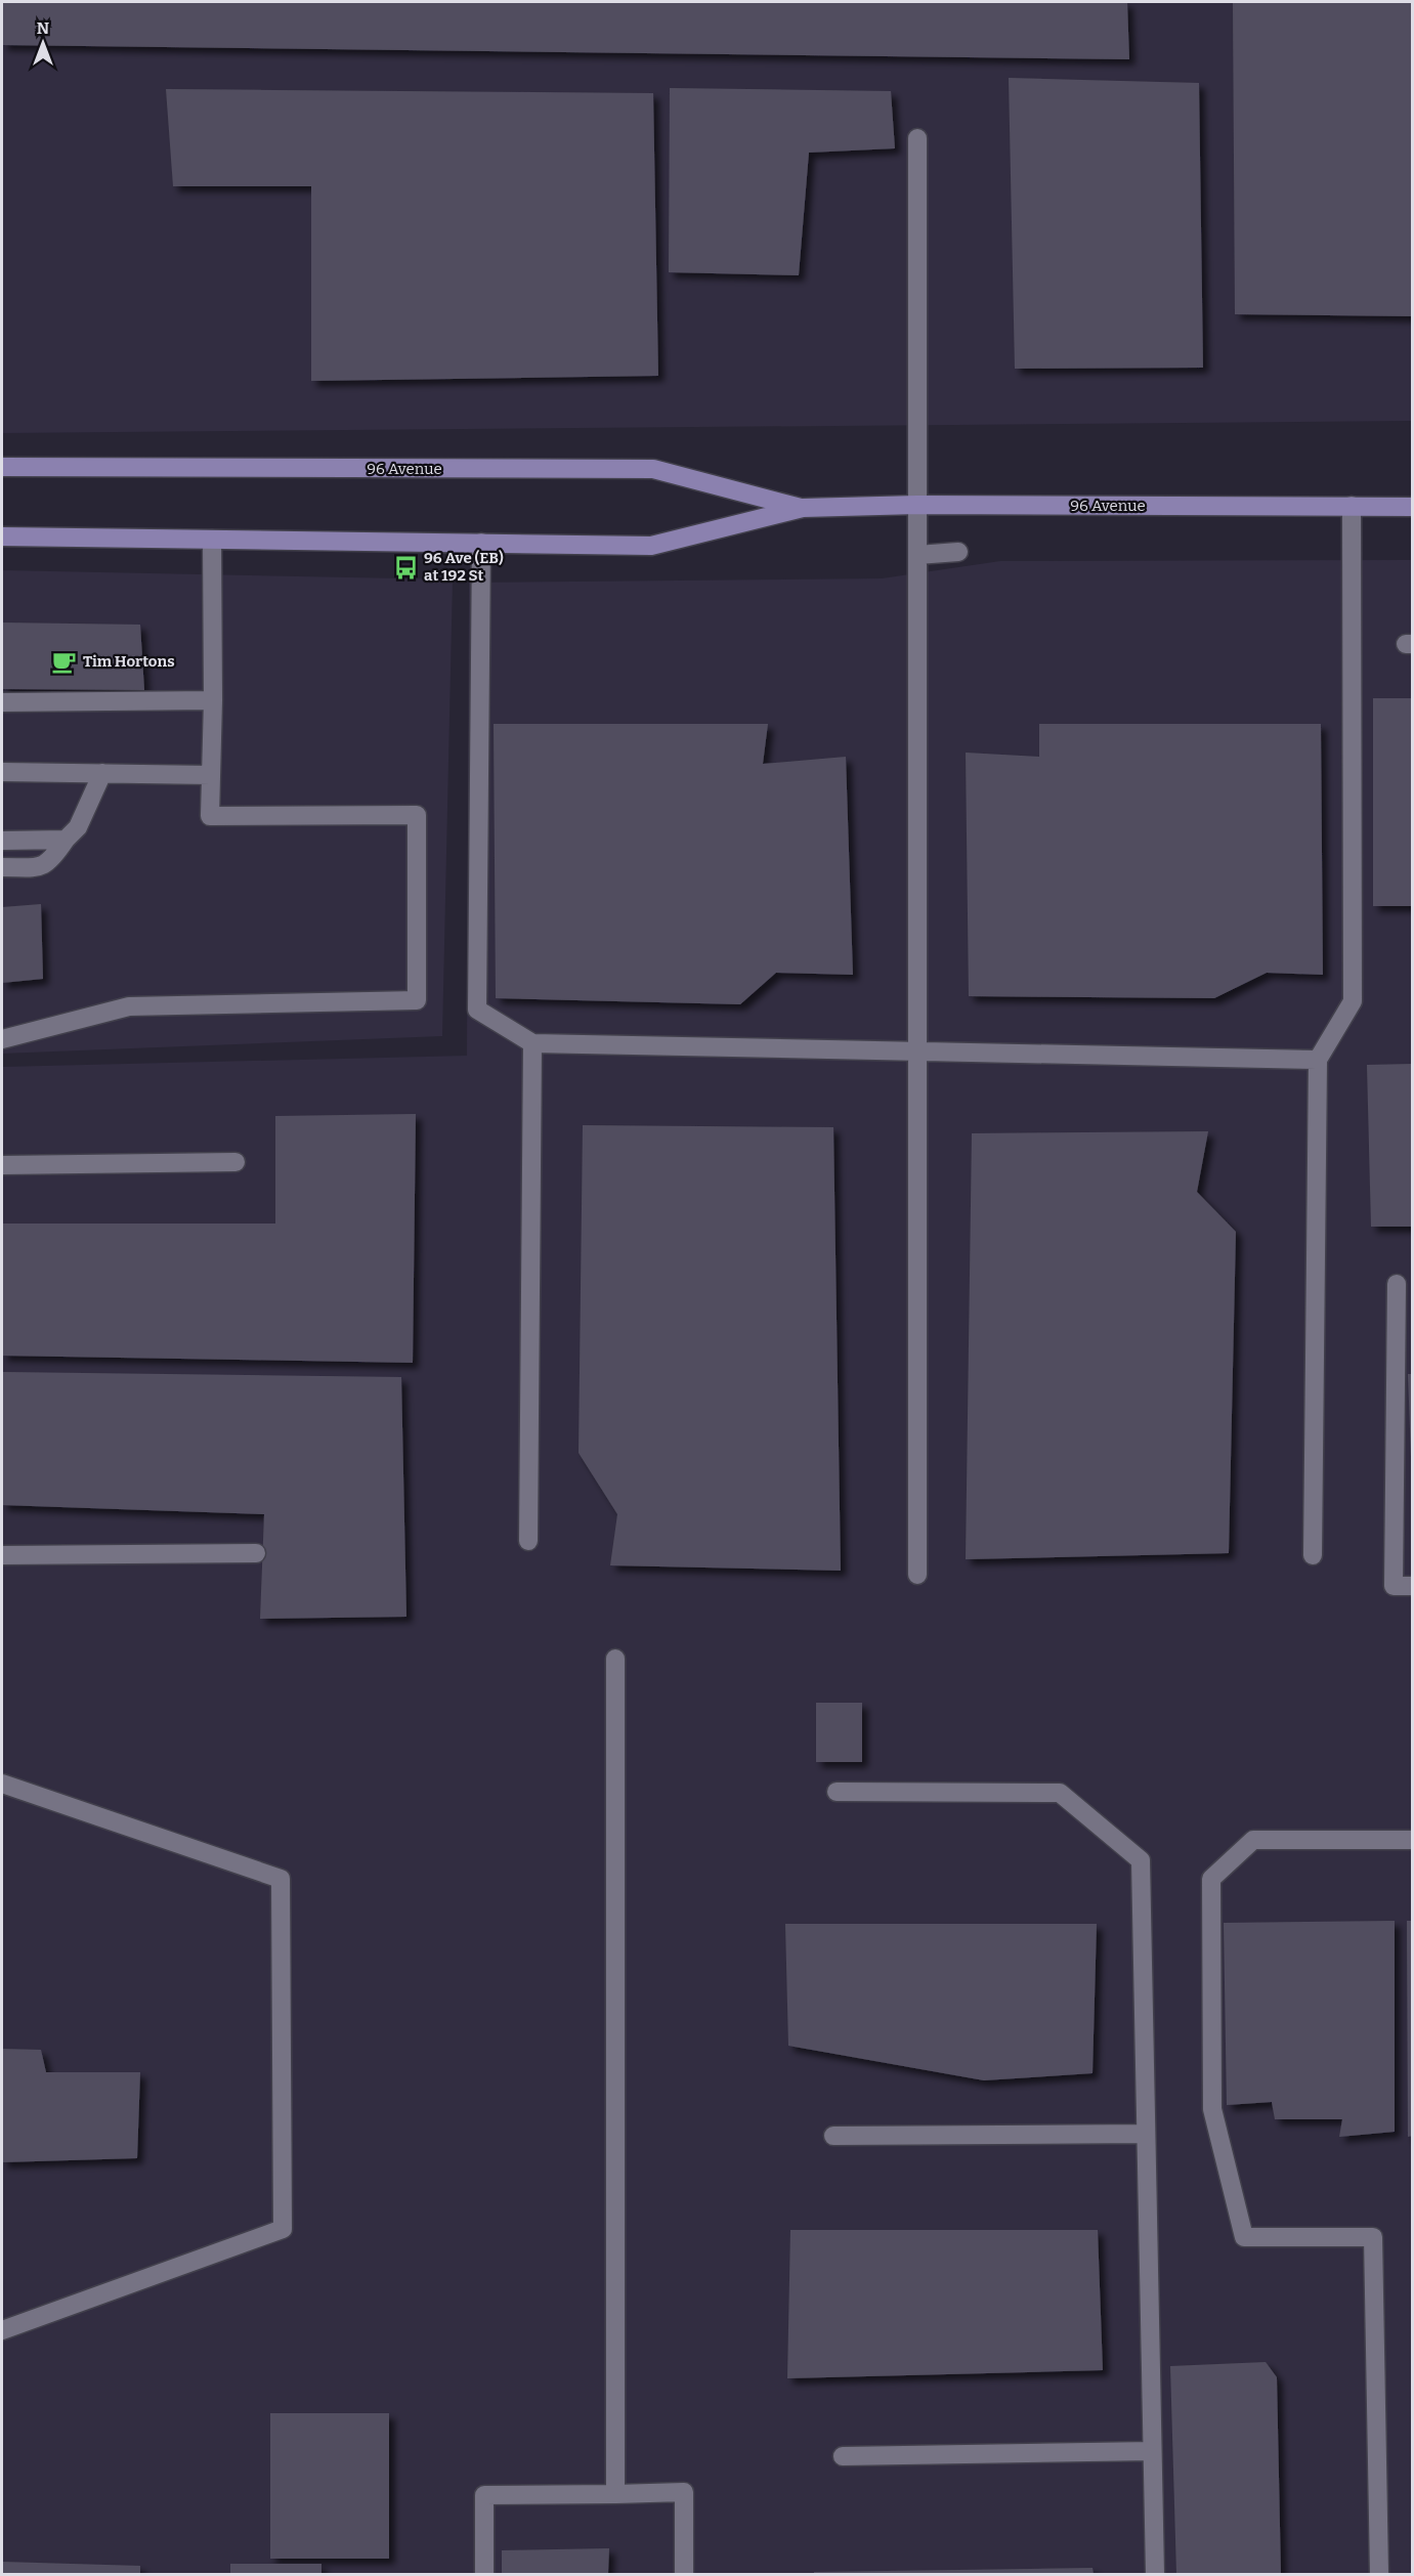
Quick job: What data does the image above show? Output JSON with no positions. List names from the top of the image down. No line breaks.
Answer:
{"streets":{"main road":["96 Avenue"]},"places":{"bus stop":["96 Ave (EB) at 192 St"],"cafe":["Tim Hortons"]},"north":"top"}
